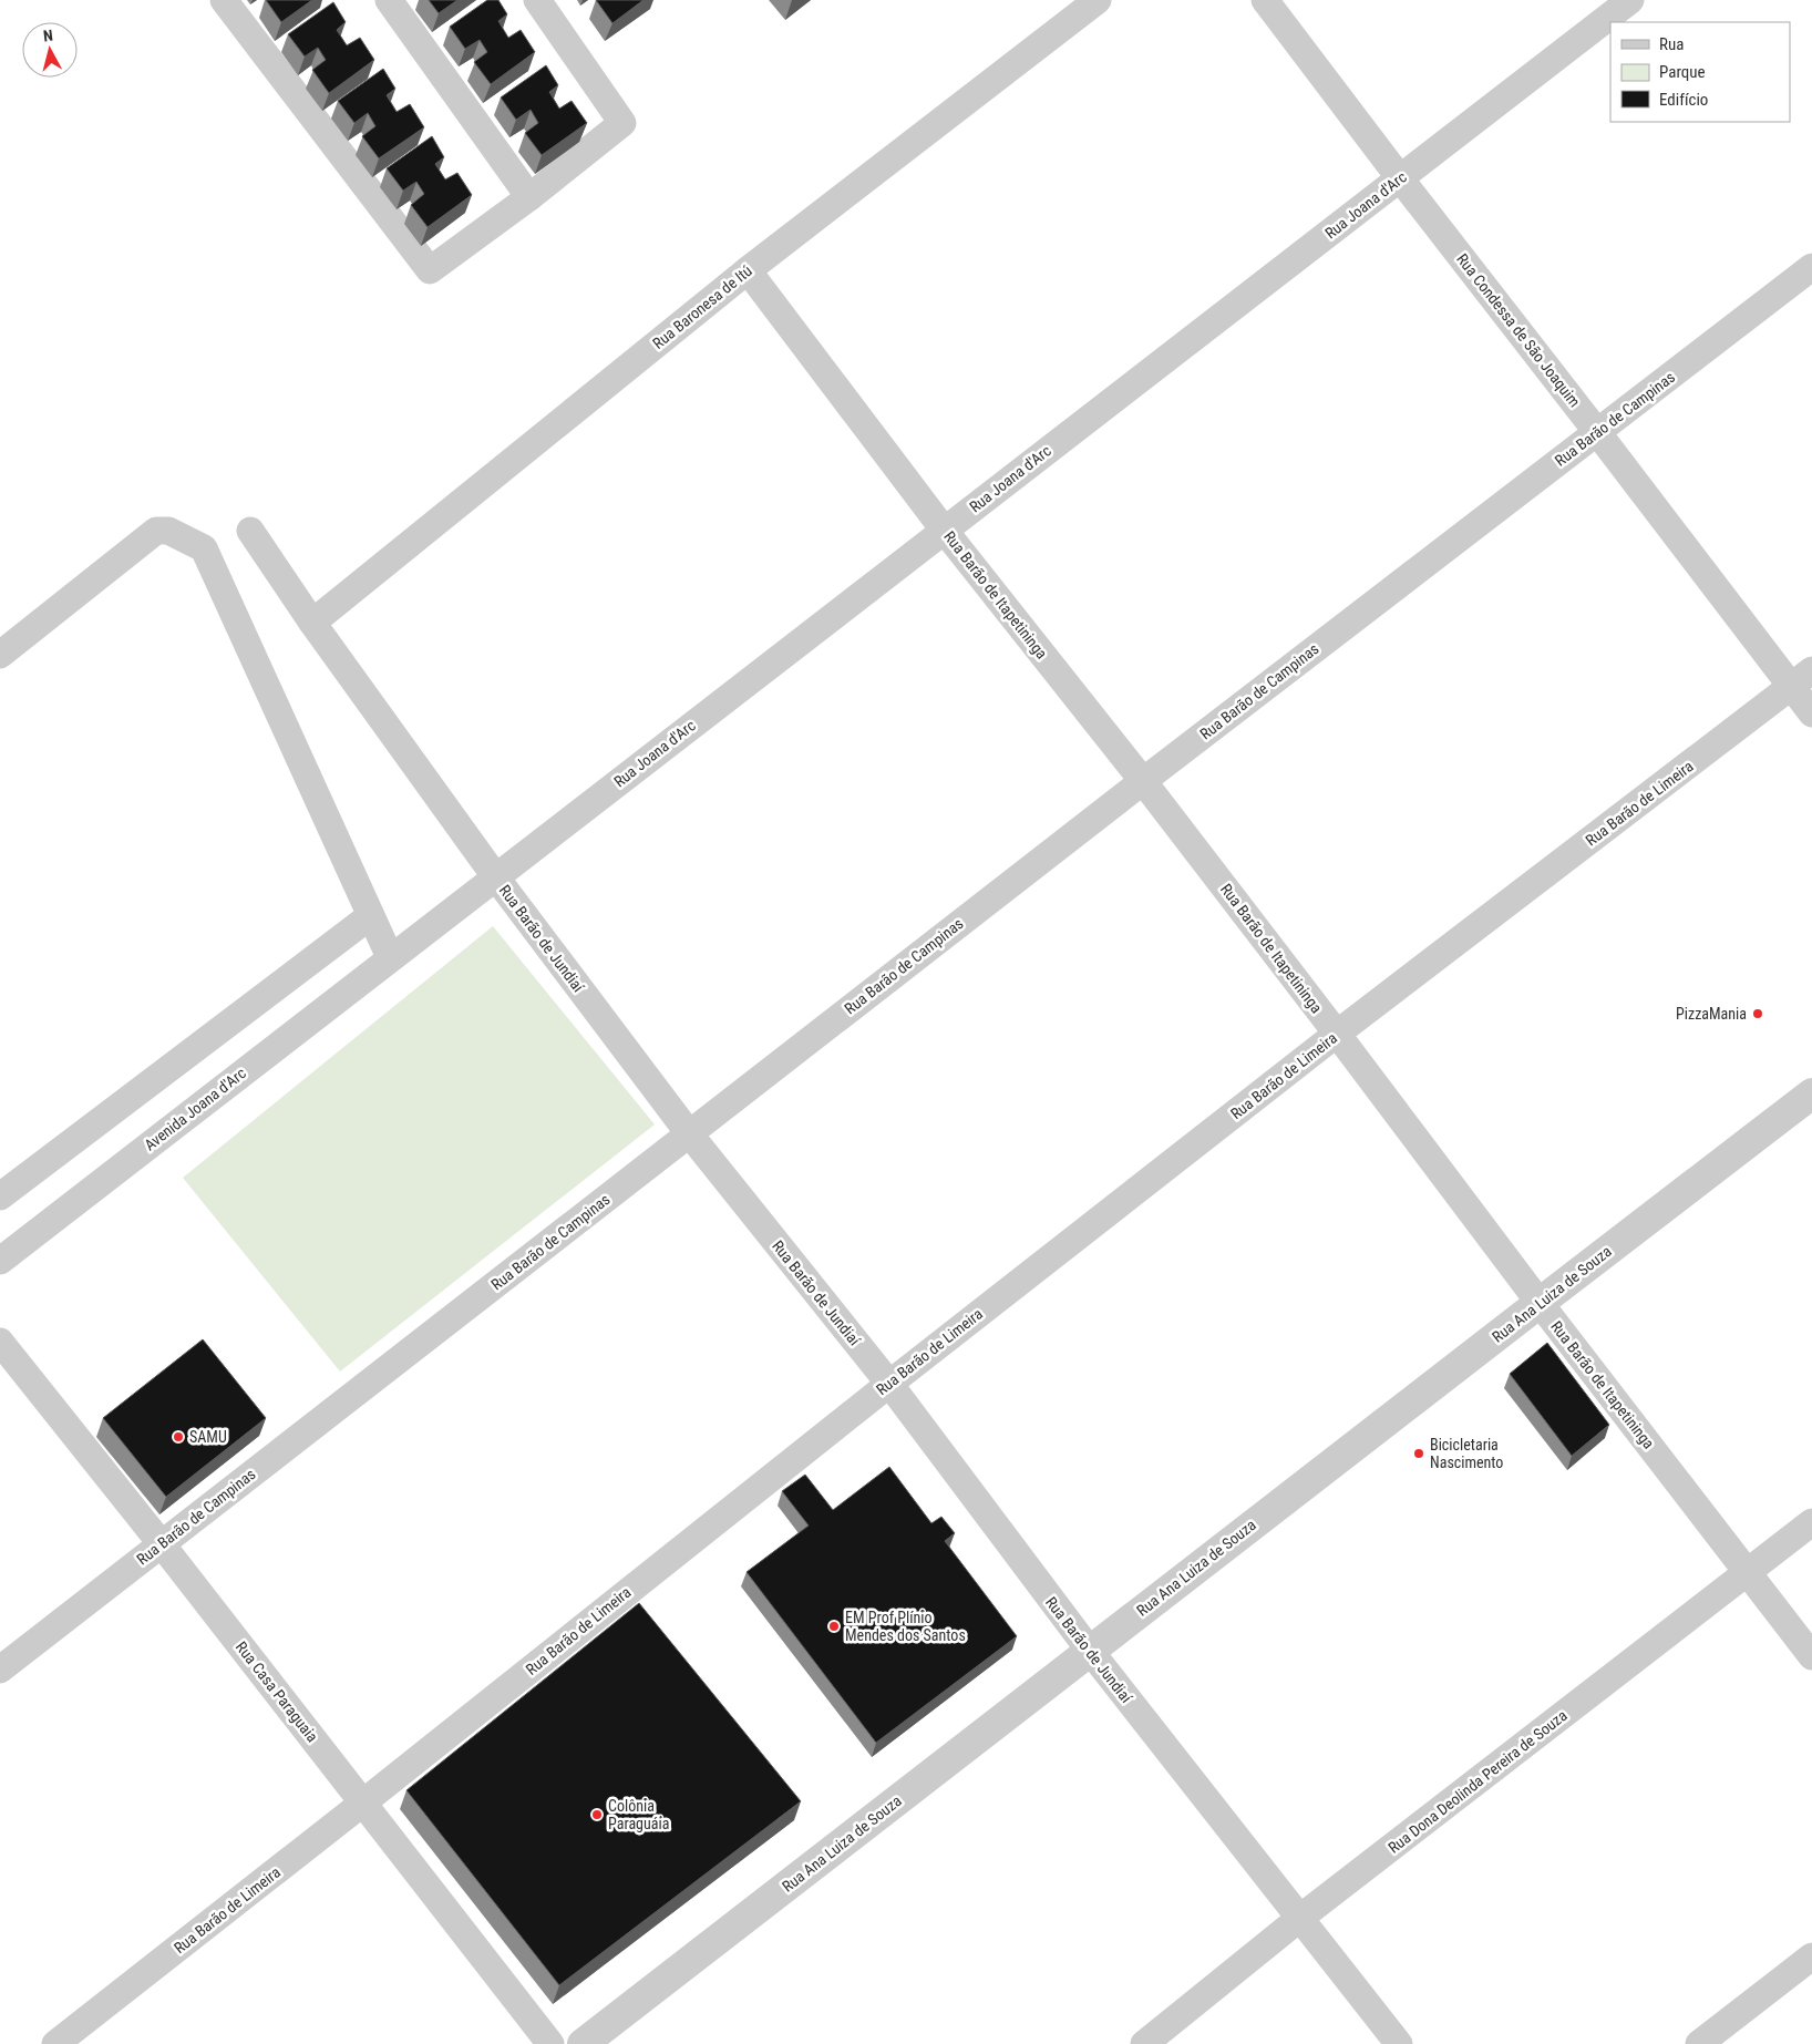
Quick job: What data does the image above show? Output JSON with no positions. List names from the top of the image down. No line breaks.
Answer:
{"streets":{"street":["Rua Joana d'Arc","Rua Baronesa de Itú","Rua Condessa de São Joaquim","Rua Barão de Campinas","Rua Barão de Itapetininga","Rua Barão de Limeira","Rua Barão de Jundiaí","Avenida Joana d'Arc","Rua Ana Luiza de Souza","Rua Casa Paraguaia","Rua Dona Deolinda Pereira de Souza"]},"crossings":[["Rua Joana d'Arc","Rua Condessa de São Joaquim"],["Rua Joana d'Arc","Rua Barão de Itapetininga"],["Rua Joana d'Arc","Rua Barão de Jundiaí"],["Rua Joana d'Arc","Avenida Joana d'Arc"],["Rua Baronesa de Itú","Rua Barão de Itapetininga"],["Rua Baronesa de Itú","Rua Barão de Jundiaí"],["Rua Condessa de São Joaquim","Rua Barão de Campinas"],["Rua Condessa de São Joaquim","Rua Barão de Limeira"],["Rua Barão de Campinas","Rua Barão de Itapetininga"],["Rua Barão de Campinas","Rua Barão de Jundiaí"],["Rua Barão de Campinas","Rua Casa Paraguaia"],["Rua Barão de Itapetininga","Rua Barão de Limeira"],["Rua Barão de Itapetininga","Rua Ana Luiza de Souza"],["Rua Barão de Itapetininga","Rua Dona Deolinda Pereira de Souza"],["Rua Barão de Limeira","Rua Barão de Jundiaí"],["Rua Barão de Limeira","Rua Casa Paraguaia"],["Rua Barão de Jundiaí","Rua Ana Luiza de Souza"],["Rua Barão de Jundiaí","Rua Dona Deolinda Pereira de Souza"]],"places":["PizzaMania","SAMU","Bicicletaria Nascimento","EM Prof Plínio Mendes dos Santos","Colônia Paraguáia"],"legend":["Rua","Parque","Edifício"],"north":"top"}
